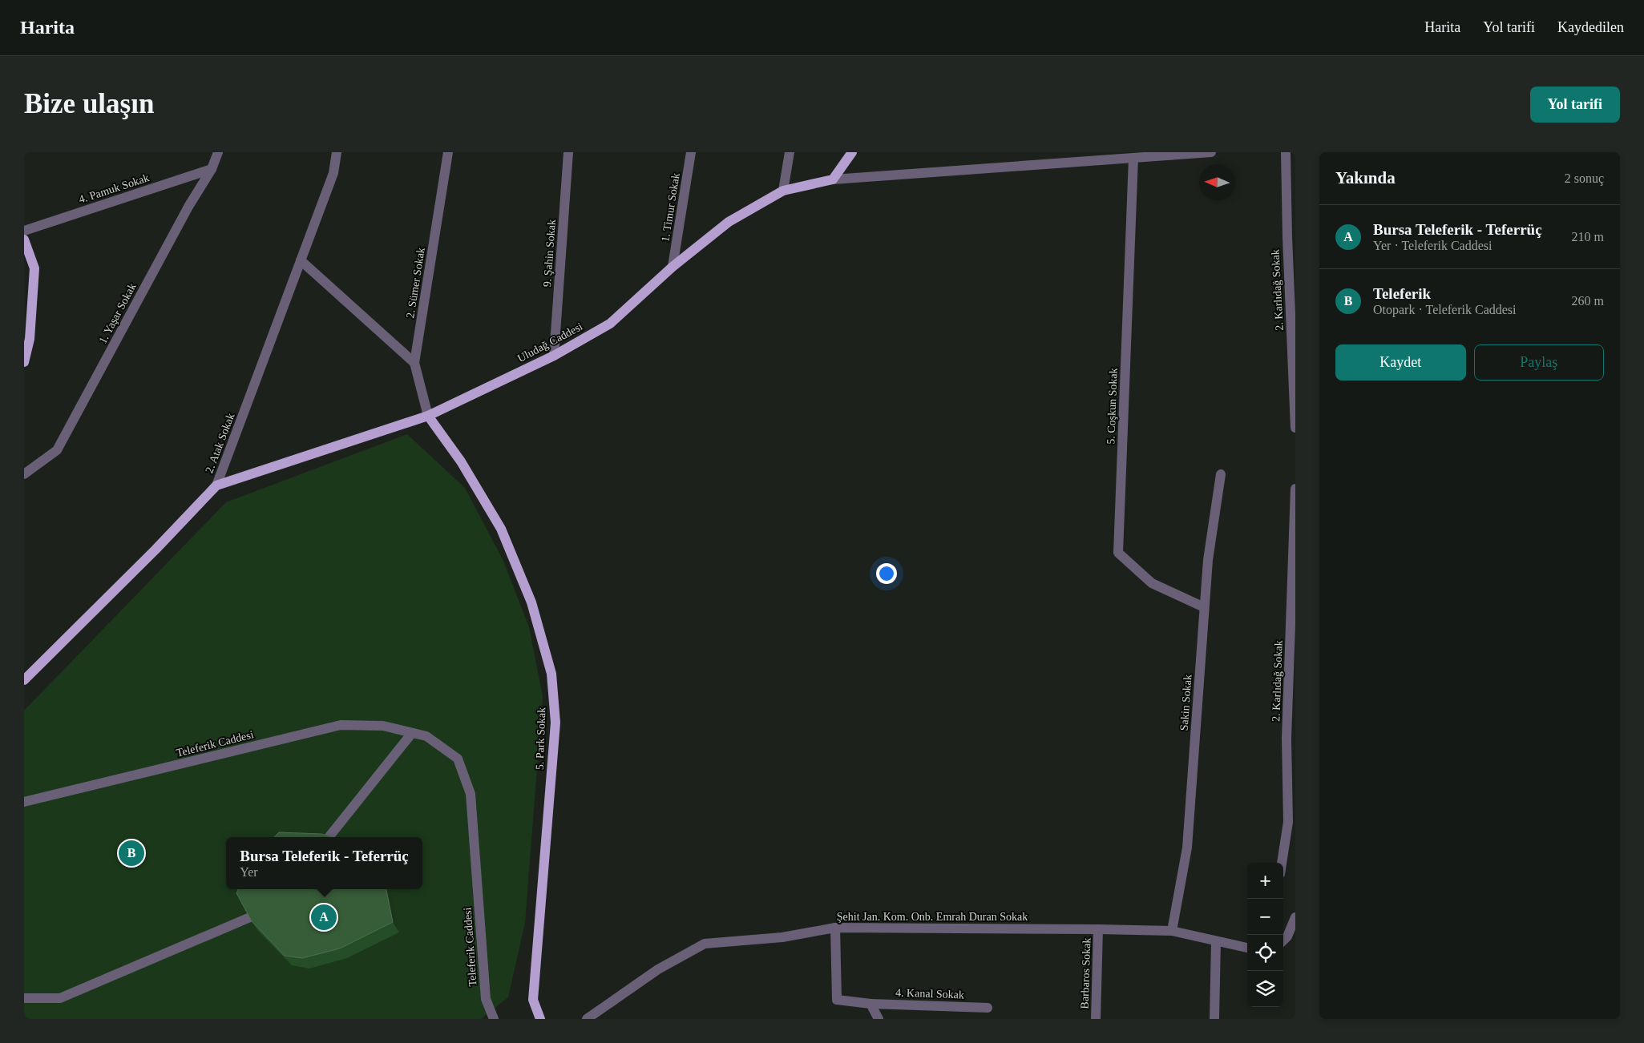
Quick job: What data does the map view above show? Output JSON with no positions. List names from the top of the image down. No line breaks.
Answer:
{"streets":{"main road":["Uludağ Caddesi","2. Atak Sokak","5. Park Sokak"],"street":["4. Pamuk Sokak","1. Timur Sokak","9. Şahin Sokak","2. Sümer Sokak","2. Karlıdağ Sokak","1. Yaşar Sokak","5. Coşkun Sokak","Sakin Sokak","Teleferik Caddesi","Şehit Jan. Kom. Onb. Emrah Duran Sokak","Barbaros Sokak","4. Kanal Sokak"]},"crossings":[["4. Pamuk Sokak","1. Yaşar Sokak"],["1. Timur Sokak","Uludağ Caddesi"],["9. Şahin Sokak","Uludağ Caddesi"],["2. Sümer Sokak","Uludağ Caddesi"],["2. Sümer Sokak","5. Park Sokak"],["Uludağ Caddesi","2. Atak Sokak"],["Uludağ Caddesi","5. Park Sokak"],["5. Coşkun Sokak","Sakin Sokak"],["Sakin Sokak","Şehit Jan. Kom. Onb. Emrah Duran Sokak"],["Şehit Jan. Kom. Onb. Emrah Duran Sokak","Barbaros Sokak"],["Şehit Jan. Kom. Onb. Emrah Duran Sokak","4. Kanal Sokak"]],"north":"left","page":{"header":"Harita","nav":["Harita","Yol tarifi","Kaydedilen"],"buttons":["Yol tarifi",["Kaydet","Paylaş"]],"title":"Bize ulaşın","heading":["Yakında","2 sonuç"],"list":[{"mark":"A","name":"Bursa Teleferik - Teferrüç","note":"Yer · Teleferik Caddesi","value":"210 m"},{"mark":"B","name":"Teleferik","note":"Otopark · Teleferik Caddesi","value":"260 m"}],"popup":["Bursa Teleferik - Teferrüç","Yer"],"pins":["B","A"],"map_buttons":["+","−"]}}
